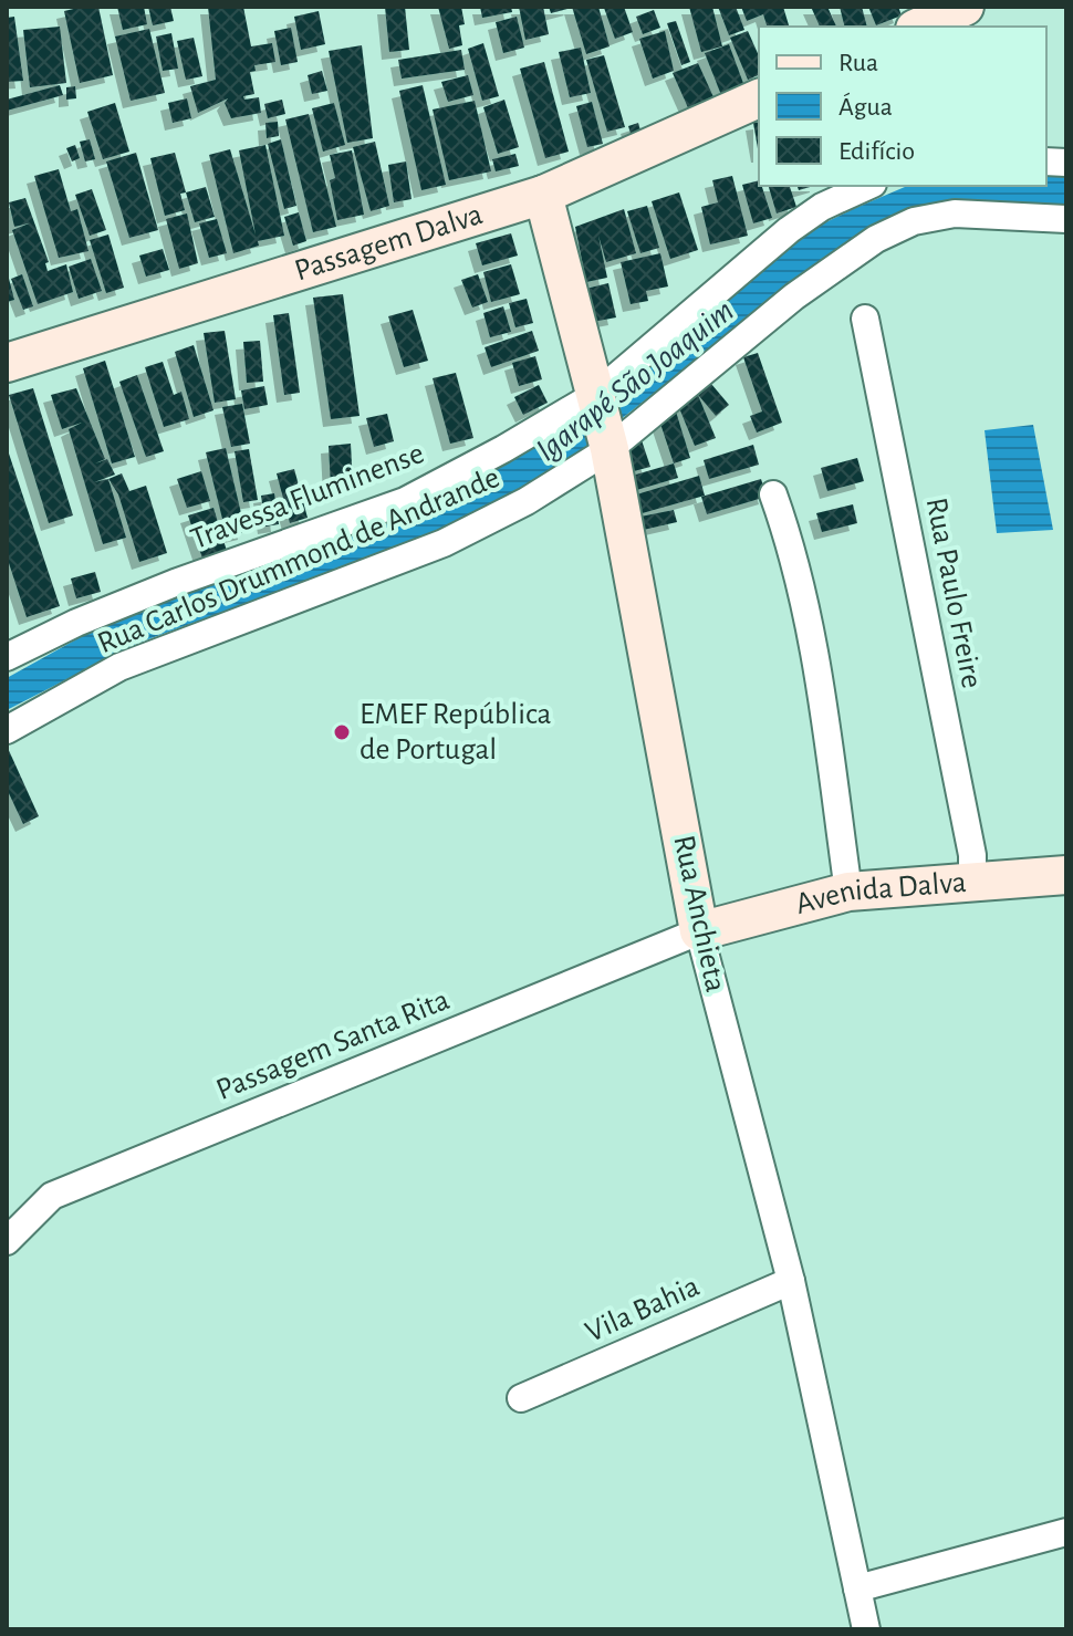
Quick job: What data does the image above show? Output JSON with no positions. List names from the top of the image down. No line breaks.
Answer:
{"streets":{"street":["Passagem Dalva","Travessa Fluminense","Rua Carlos Drummond de Andrande","Rua Paulo Freire","Avenida Dalva","Rua Anchieta","Passagem Santa Rita","Vila Bahia"]},"crossings":[["Passagem Dalva","Rua Anchieta"],["Travessa Fluminense","Rua Anchieta"],["Rua Carlos Drummond de Andrande","Rua Anchieta"],["Rua Paulo Freire","Avenida Dalva"],["Avenida Dalva","Rua Anchieta"],["Avenida Dalva","Passagem Santa Rita"],["Rua Anchieta","Passagem Santa Rita"],["Rua Anchieta","Vila Bahia"]],"water":["Igarapé São Joaquim"],"places":["EMEF República de Portugal"],"legend":["Rua","Água","Edifício"]}
